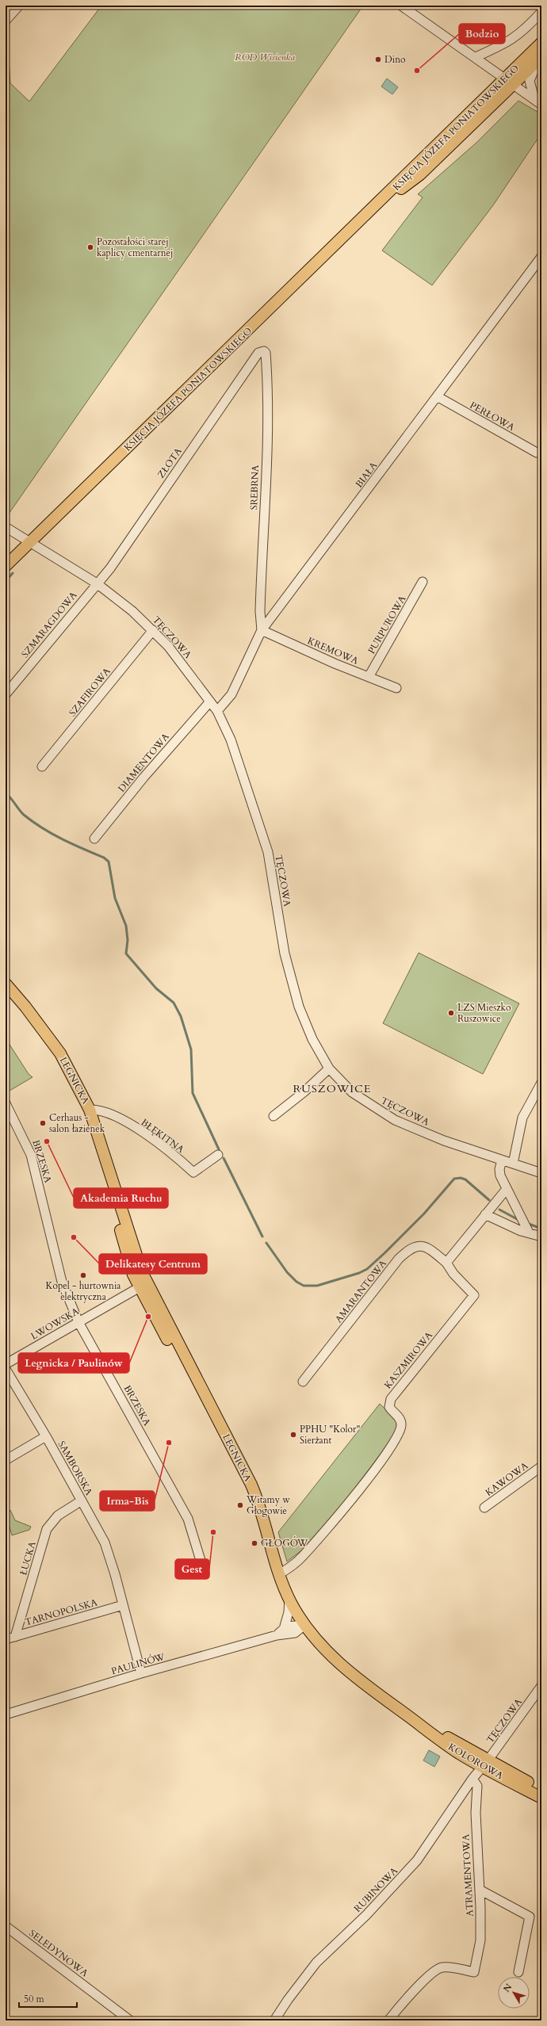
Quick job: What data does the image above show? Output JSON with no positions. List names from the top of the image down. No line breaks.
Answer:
{"streets":{"main road":["KSIĘCIA JÓZEFA PONIATOWSKIEGO","LEGNICKA","KOLOROWA"],"street":["PERŁOWA","ZŁOTA","BIAŁA","SREBRNA","SZMARAGDOWA","PURPUROWA","TĘCZOWA","KREMOWA","SZAFIROWA","DIAMENTOWA","BŁĘKITNA","BRZESKA","AMARANTOWA","LWOWSKA","KASZMIROWA","SAMBORSKA","KAWOWA","ŁUCKA","TARNOPOLSKA","PAULINÓW","ATRAMENTOWA","RUBINOWA","SELEDYNOWA"]},"crossings":[["KSIĘCIA JÓZEFA PONIATOWSKIEGO","TĘCZOWA"],["PERŁOWA","BIAŁA"],["ZŁOTA","SREBRNA"],["ZŁOTA","SZMARAGDOWA"],["ZŁOTA","TĘCZOWA"],["BIAŁA","SREBRNA"],["BIAŁA","TĘCZOWA"],["BIAŁA","KREMOWA"],["SREBRNA","KREMOWA"],["SZMARAGDOWA","TĘCZOWA"],["PURPUROWA","KREMOWA"],["TĘCZOWA","SZAFIROWA"],["TĘCZOWA","DIAMENTOWA"],["TĘCZOWA","KOLOROWA"],["TĘCZOWA","RUBINOWA"],["LEGNICKA","BŁĘKITNA"],["LEGNICKA","LWOWSKA"],["LEGNICKA","KASZMIROWA"],["LEGNICKA","PAULINÓW"],["LEGNICKA","KOLOROWA"],["BRZESKA","LWOWSKA"],["AMARANTOWA","KASZMIROWA"],["SAMBORSKA","ŁUCKA"],["SAMBORSKA","TARNOPOLSKA"],["SAMBORSKA","PAULINÓW"],["ŁUCKA","TARNOPOLSKA"],["PAULINÓW","KOLOROWA"],["KOLOROWA","RUBINOWA"],["ATRAMENTOWA","RUBINOWA"]],"districts":["RUSZOWICE"],"parks":["ROD Wisienka"],"places":["Dino","Bodzio","Pozostałości starej kaplicy cmentarnej","LZS Mieszko Ruszowice","Cerhaus - salon łazienek","Akademia Ruchu","Delikatesy Centrum","Kopel - hurtownia elektryczna","Legnicka / Paulinów","PPHU \"Kolor\" Sierżant","Irma-Bis","Witamy w Głogowie","Gest","GŁOGÓW"],"scale_bar":"50 m","north":"top left"}
